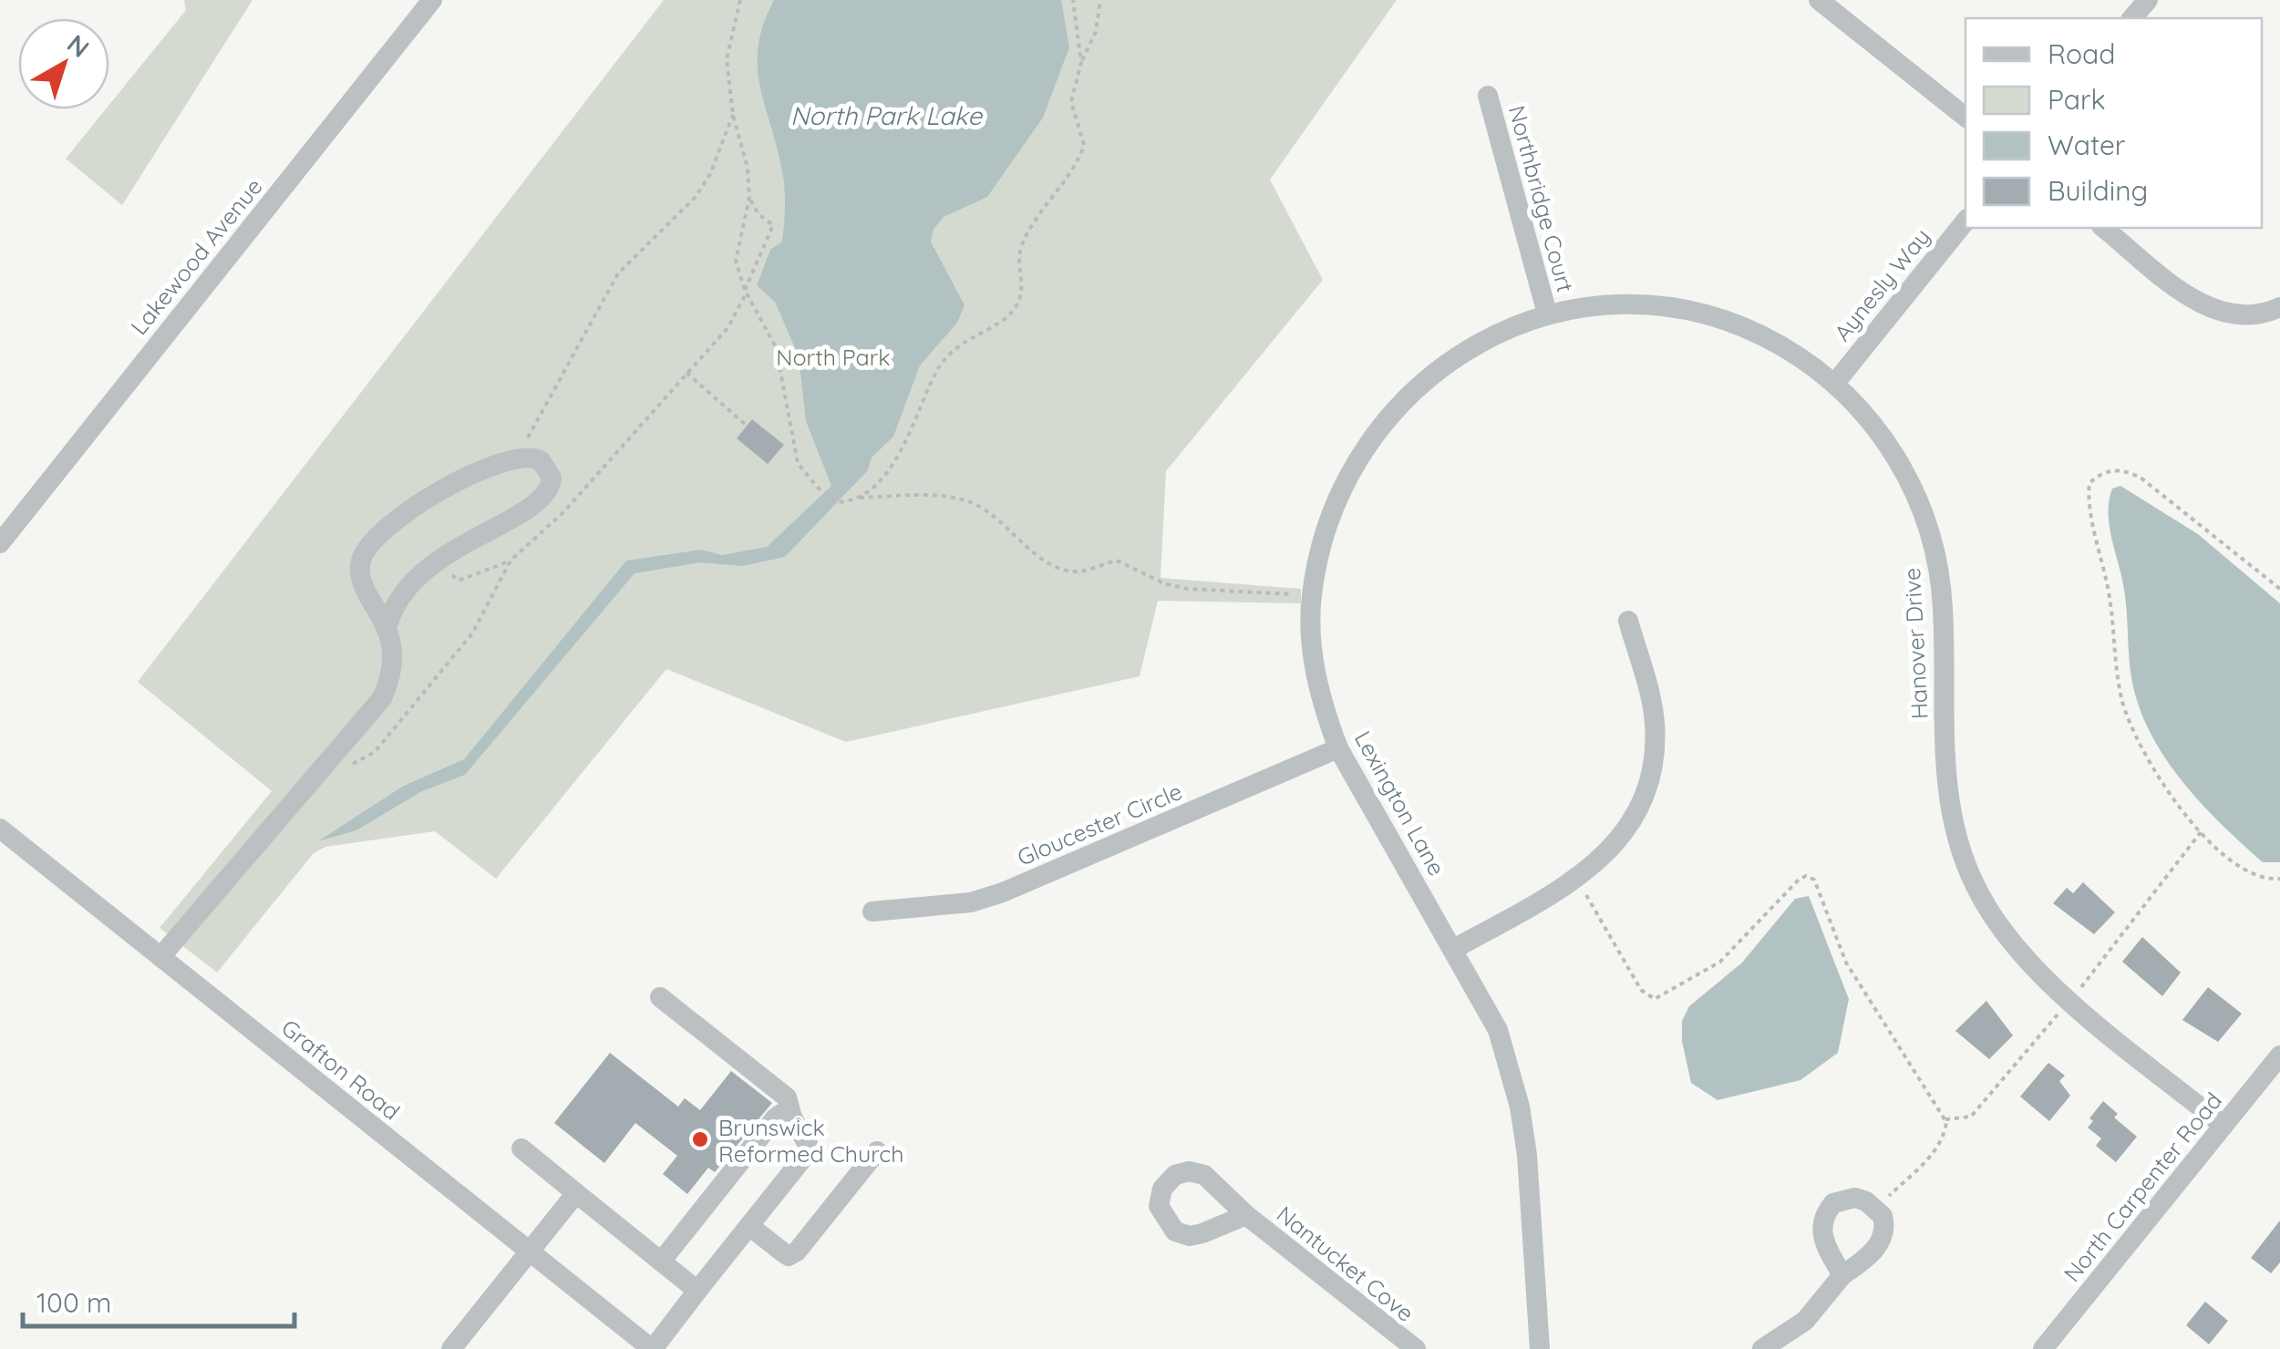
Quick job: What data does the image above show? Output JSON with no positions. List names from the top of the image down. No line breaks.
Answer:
{"streets":{"street":["Northbridge Court","Lakewood Avenue","Aynesly Way","Hanover Drive","Lexington Lane","Gloucester Circle","Grafton Road","North Carpenter Road","Nantucket Cove"]},"crossings":[["Northbridge Court","Hanover Drive"],["Northbridge Court","Lexington Lane"],["Aynesly Way","Hanover Drive"],["Hanover Drive","Lexington Lane"],["Hanover Drive","North Carpenter Road"],["Lexington Lane","Gloucester Circle"]],"water":["North Park Lake"],"parks":["North Park"],"places":["Brunswick Reformed Church"],"legend":["Road","Park","Water","Building"],"scale_bar":"100 m","north":"top right"}
